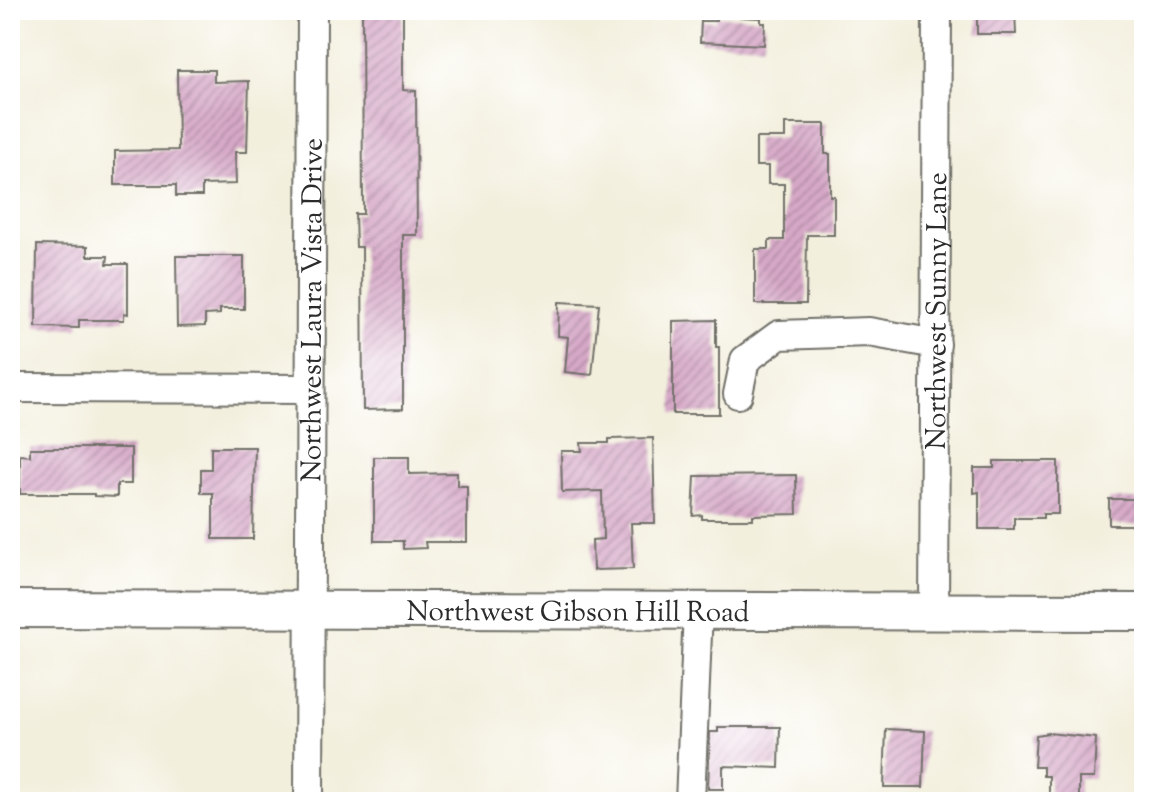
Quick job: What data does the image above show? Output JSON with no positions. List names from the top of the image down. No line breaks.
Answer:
{"streets":{"main road":["Northwest Gibson Hill Road"],"street":["Northwest Laura Vista Drive","Northwest Sunny Lane"]},"crossings":[["Northwest Laura Vista Drive","Northwest Gibson Hill Road"],["Northwest Sunny Lane","Northwest Gibson Hill Road"]]}
